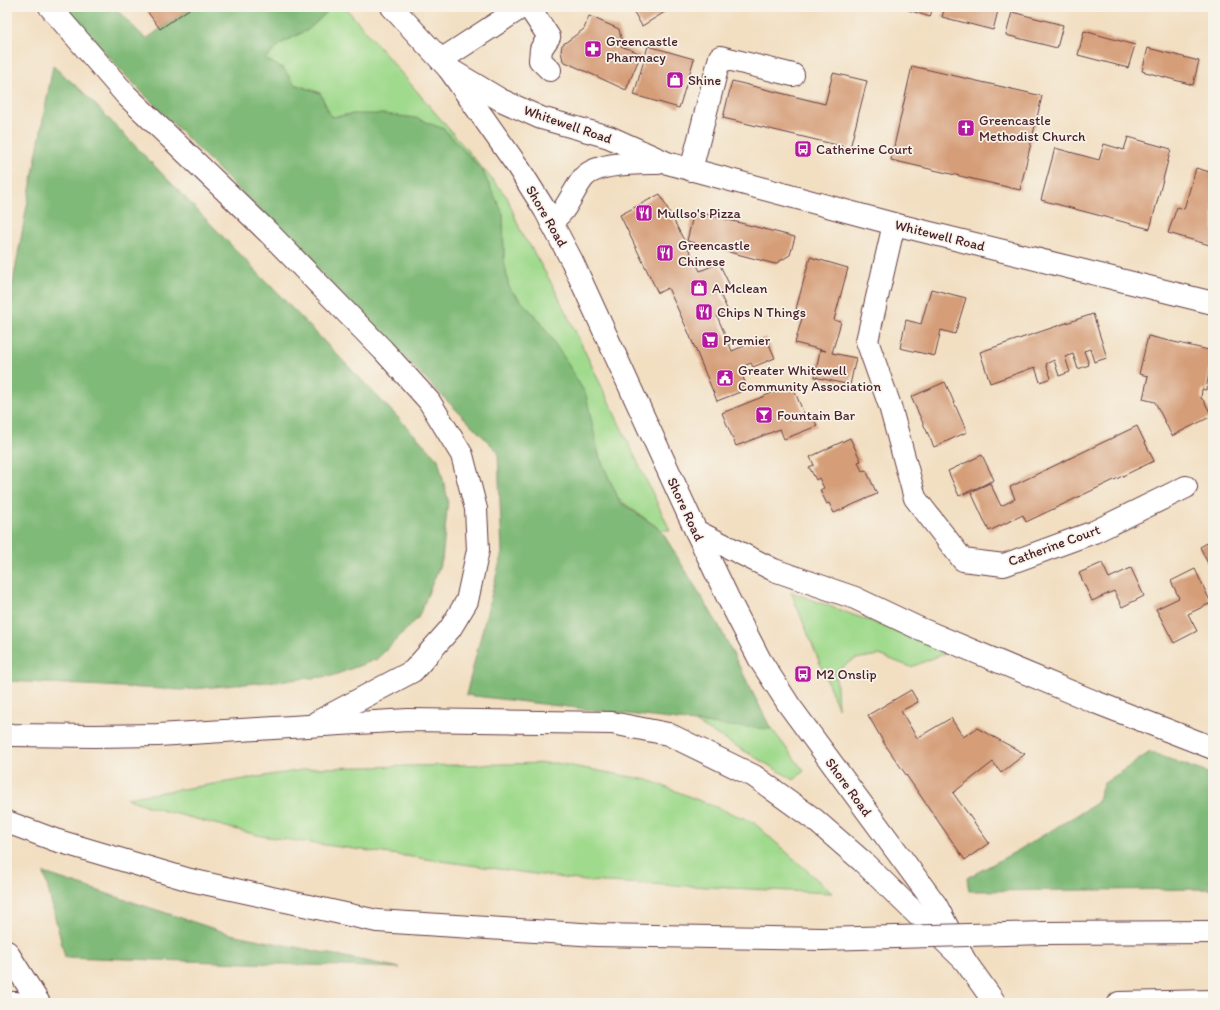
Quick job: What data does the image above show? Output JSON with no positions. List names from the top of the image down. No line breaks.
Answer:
{"streets":{"main road":["Whitewell Road","Shore Road","Catherine Court"]},"crossings":[["Whitewell Road","Shore Road"],["Whitewell Road","Catherine Court"]],"places":{"pharmacy":["Greencastle Pharmacy"],"shop":["Shine","A.Mclean"],"church":["Greencastle Methodist Church"],"bus stop":["Catherine Court","M2 Onslip"],"restaurant":["Mullso's Pizza","Greencastle Chinese","Chips N Things"],"supermarket":["Premier"],"public building":["Greater Whitewell Community Association"],"bar":["Fountain Bar"]}}
